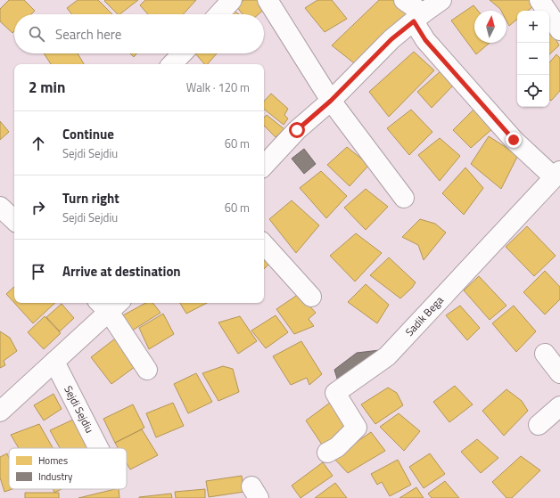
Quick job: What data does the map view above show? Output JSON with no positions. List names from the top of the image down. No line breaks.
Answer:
{"streets":{"street":["Sadik Bega","Sejdi Sejdiu"]},"legend":["Homes","Industry"],"north":"top","page":{"map_buttons":["+","−"],"search":"Search here","heading":["2 min","Walk · 120 m"],"list":[["Continue","Sejdi Sejdiu","60 m"],["Turn right","Sejdi Sejdiu","60 m"],"Arrive at destination"]}}
